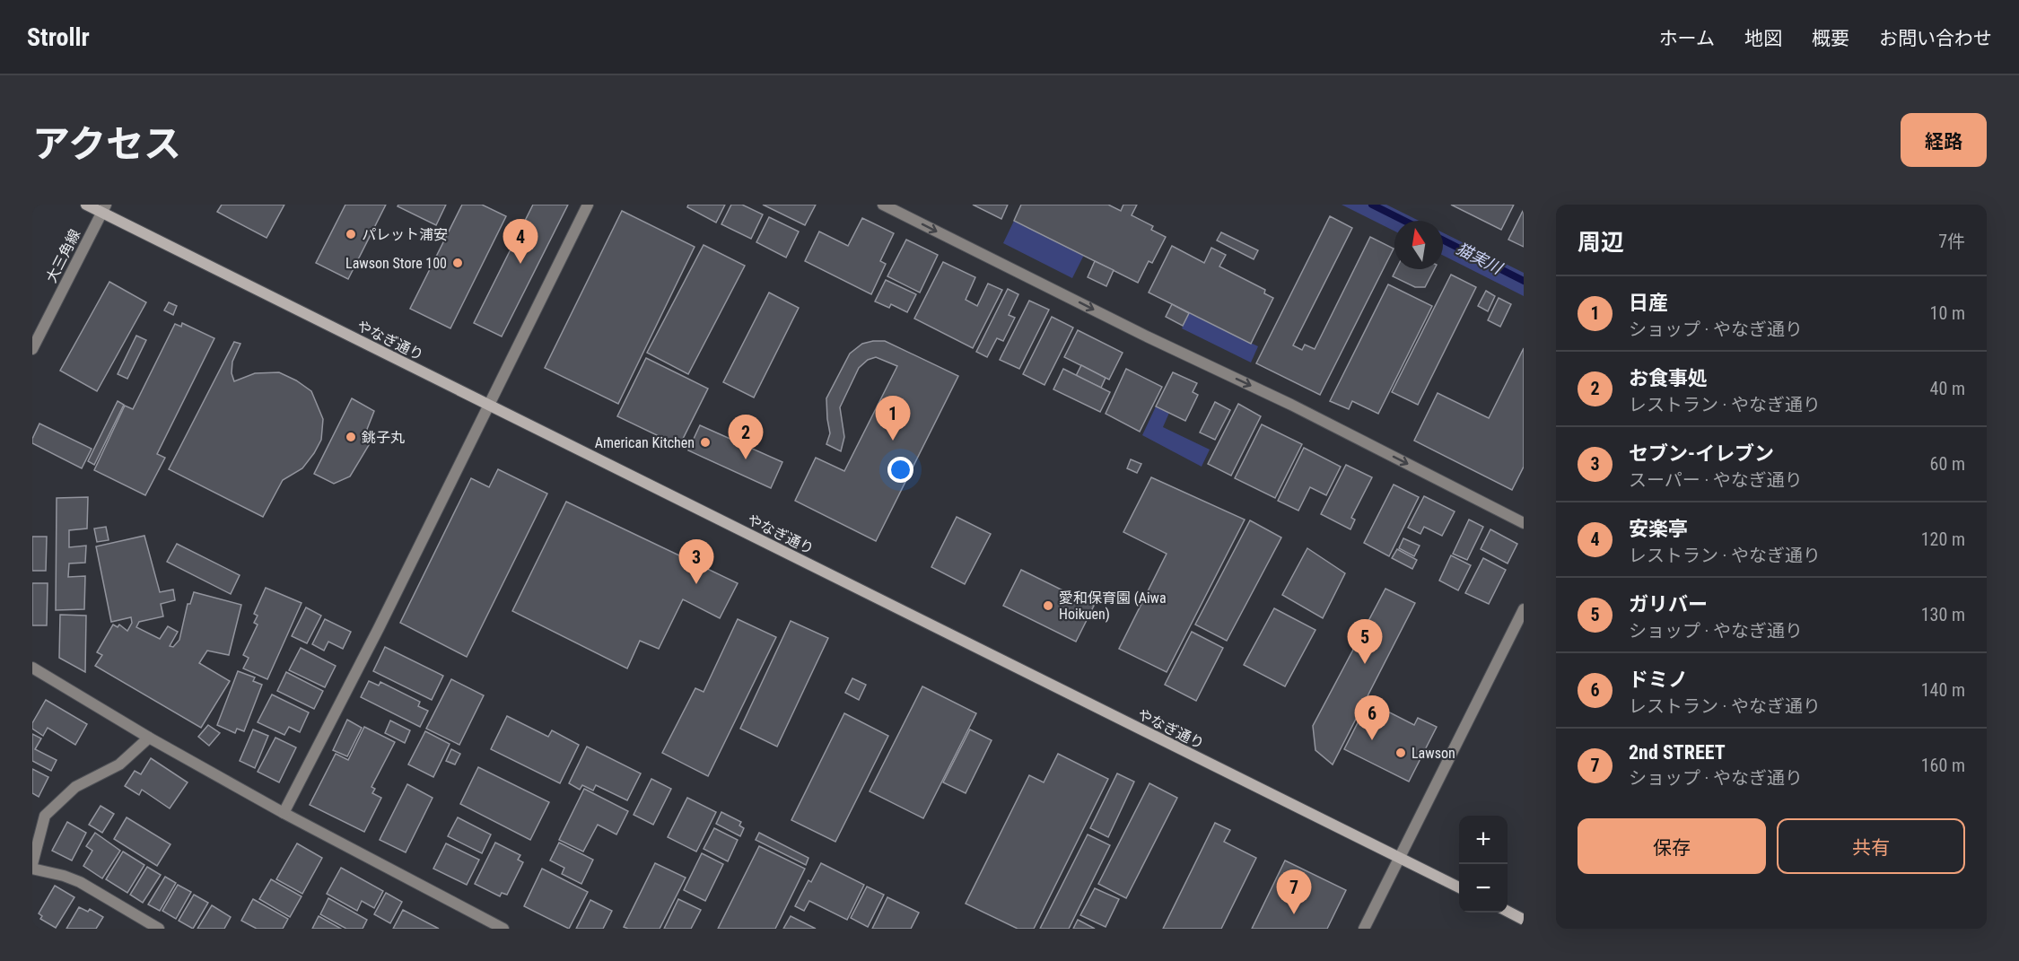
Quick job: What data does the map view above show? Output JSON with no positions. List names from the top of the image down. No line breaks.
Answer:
{"streets":{"main road":["やなぎ通り"],"street":["大三角線"]},"crossings":[["大三角線","やなぎ通り"]],"water":["猫実川"],"places":["パレット浦安","Lawson Store 100","銚子丸","American Kitchen","愛和保育園 (Aiwa Hoikuen)","Lawson"],"north":"top","page":{"header":"Strollr","nav":["ホーム","地図","概要","お問い合わせ"],"title":"アクセス","buttons":["経路",["保存","共有"]],"heading":["周辺","7件"],"pins":["4","1","2","3","5","6","7"],"list":[{"mark":"1","name":"日産","note":"ショップ · やなぎ通り","value":"10 m"},{"mark":"2","name":"お食事処","note":"レストラン · やなぎ通り","value":"40 m"},{"mark":"3","name":"セブン-イレブン","note":"スーパー · やなぎ通り","value":"60 m"},{"mark":"4","name":"安楽亭","note":"レストラン · やなぎ通り","value":"120 m"},{"mark":"5","name":"ガリバー","note":"ショップ · やなぎ通り","value":"130 m"},{"mark":"6","name":"ドミノ","note":"レストラン · やなぎ通り","value":"140 m"},{"mark":"7","name":"2nd STREET","note":"ショップ · やなぎ通り","value":"160 m"}],"map_buttons":["+","−"]}}
